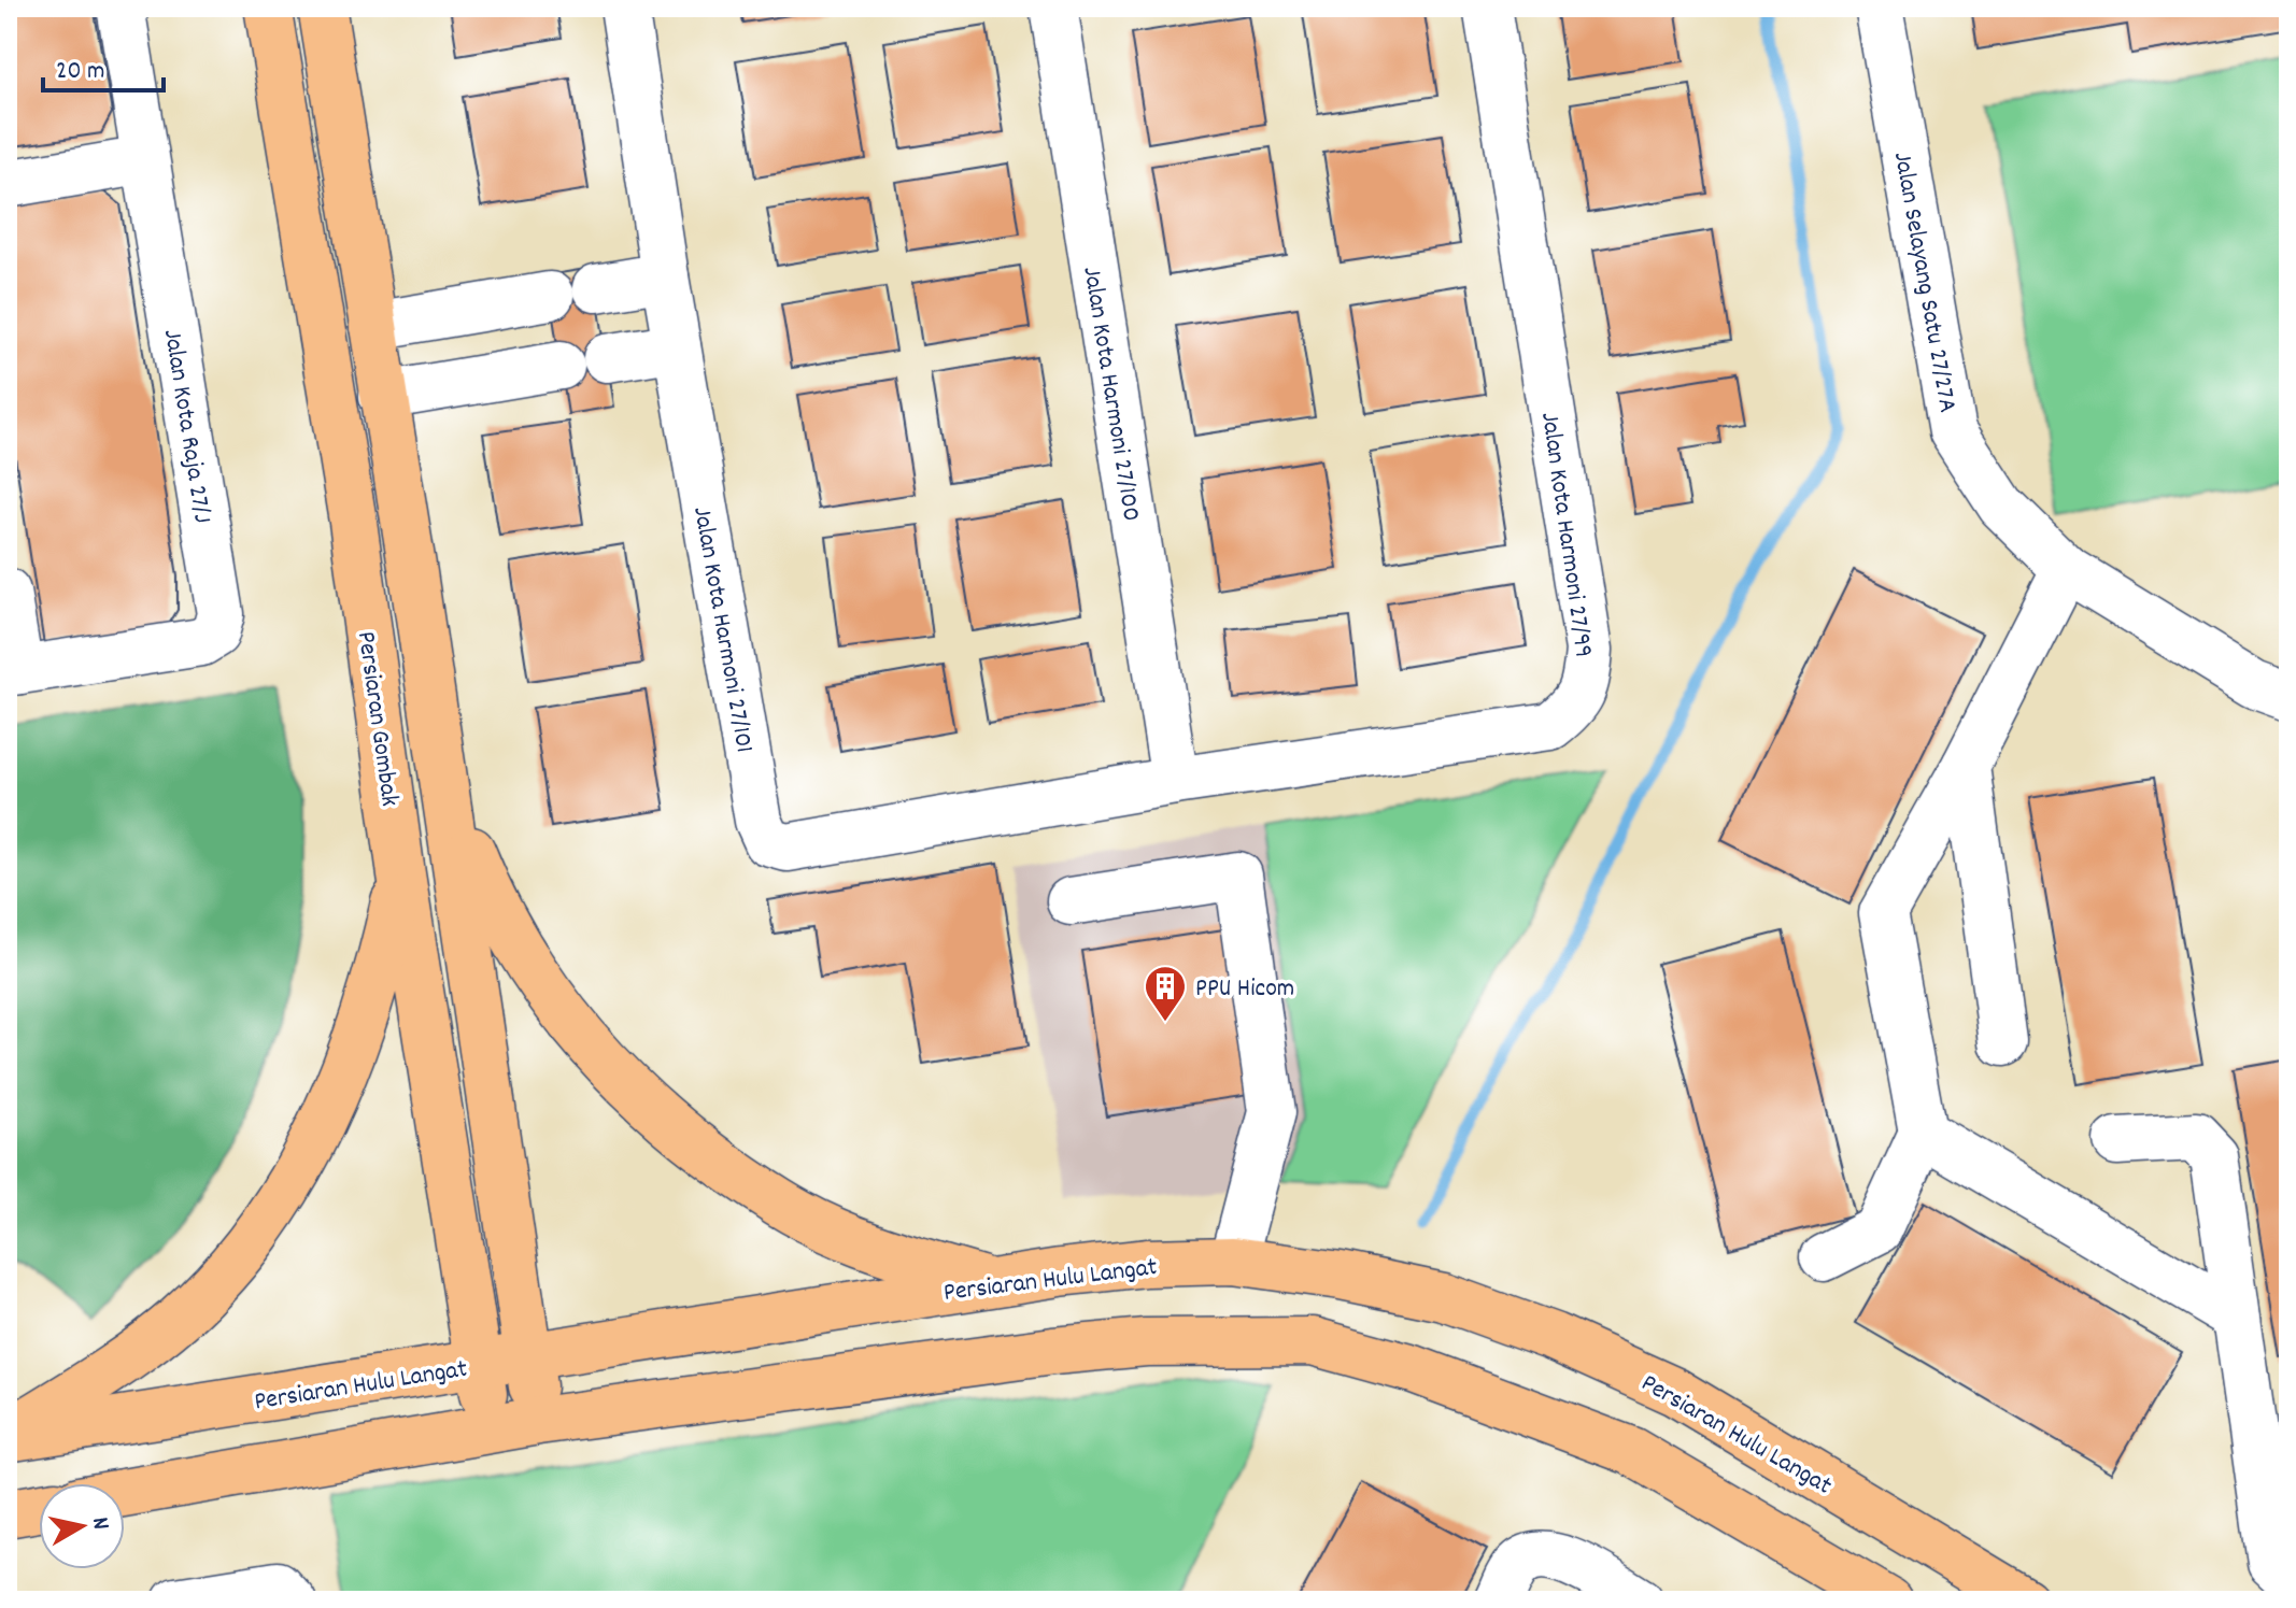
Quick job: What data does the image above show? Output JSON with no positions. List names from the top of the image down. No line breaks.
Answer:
{"streets":{"main road":["Persiaran Gombak","Persiaran Hulu Langat"],"street":["Jalan Selayang Satu 27/27A","Jalan Kota Harmoni 27/100","Jalan Kota Raja 27/J","Jalan Kota Harmoni 27/99","Jalan Kota Harmoni 27/101"]},"crossings":[["Jalan Kota Harmoni 27/100","Jalan Kota Harmoni 27/99"],["Jalan Kota Harmoni 27/100","Jalan Kota Harmoni 27/101"],["Jalan Kota Harmoni 27/99","Jalan Kota Harmoni 27/101"],["Persiaran Gombak","Persiaran Hulu Langat"]],"places":{"building":["PPU Hicom"]},"scale_bar":"20 m","north":"right"}
